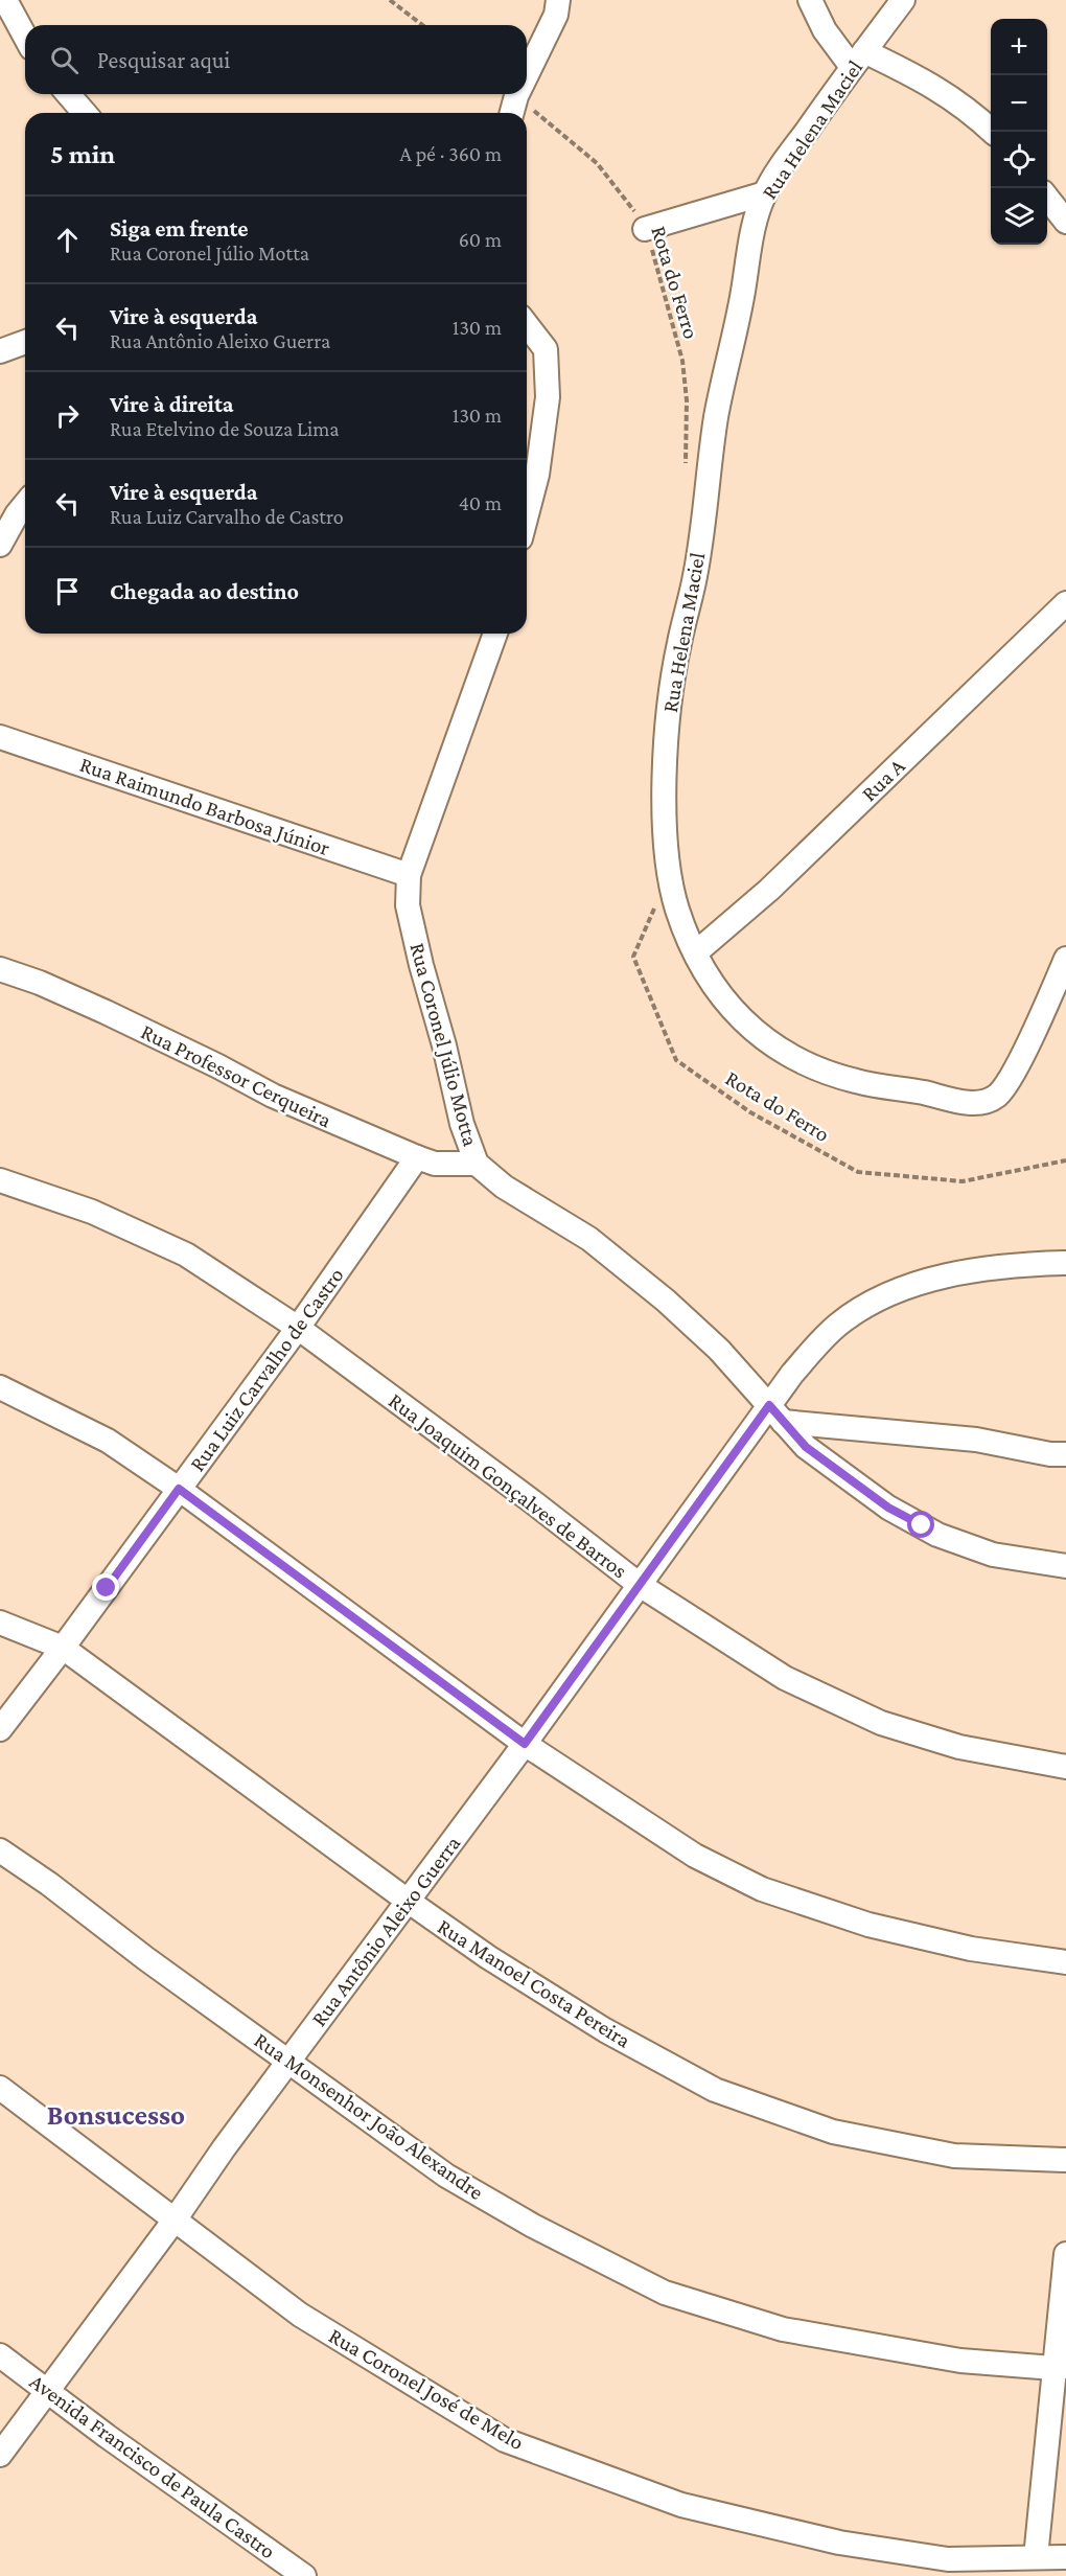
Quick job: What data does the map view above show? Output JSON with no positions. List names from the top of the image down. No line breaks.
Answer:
{"streets":{"street":["Rua Helena Maciel","Rua A","Rua Raimundo Barbosa Júnior","Rua Coronel Júlio Motta","Rua Professor Cerqueira","Rua Luiz Carvalho de Castro","Rua Joaquim Gonçalves de Barros","Rua Antônio Aleixo Guerra","Rua Manoel Costa Pereira","Rua Monsenhor João Alexandre","Rua Coronel José de Melo","Avenida Francisco de Paula Castro"],"path":["Rota do Ferro"]},"crossings":[["Rua Helena Maciel","Rota do Ferro"],["Rua Helena Maciel","Rua A"],["Rua Raimundo Barbosa Júnior","Rua Coronel Júlio Motta"],["Rua Coronel Júlio Motta","Rua Professor Cerqueira"],["Rua Coronel Júlio Motta","Rua Antônio Aleixo Guerra"],["Rua Professor Cerqueira","Rua Luiz Carvalho de Castro"],["Rua Luiz Carvalho de Castro","Rua Joaquim Gonçalves de Barros"],["Rua Luiz Carvalho de Castro","Rua Manoel Costa Pereira"],["Rua Joaquim Gonçalves de Barros","Rua Antônio Aleixo Guerra"],["Rua Antônio Aleixo Guerra","Rua Manoel Costa Pereira"],["Rua Antônio Aleixo Guerra","Rua Monsenhor João Alexandre"],["Rua Antônio Aleixo Guerra","Rua Coronel José de Melo"],["Rua Antônio Aleixo Guerra","Avenida Francisco de Paula Castro"]],"districts":["Bonsucesso"],"page":{"map_buttons":["+","−"],"search":"Pesquisar aqui","heading":["5 min","A pé · 360 m"],"list":[["Siga em frente","Rua Coronel Júlio Motta","60 m"],["Vire à esquerda","Rua Antônio Aleixo Guerra","130 m"],["Vire à direita","Rua Etelvino de Souza Lima","130 m"],["Vire à esquerda","Rua Luiz Carvalho de Castro","40 m"],"Chegada ao destino"]}}
